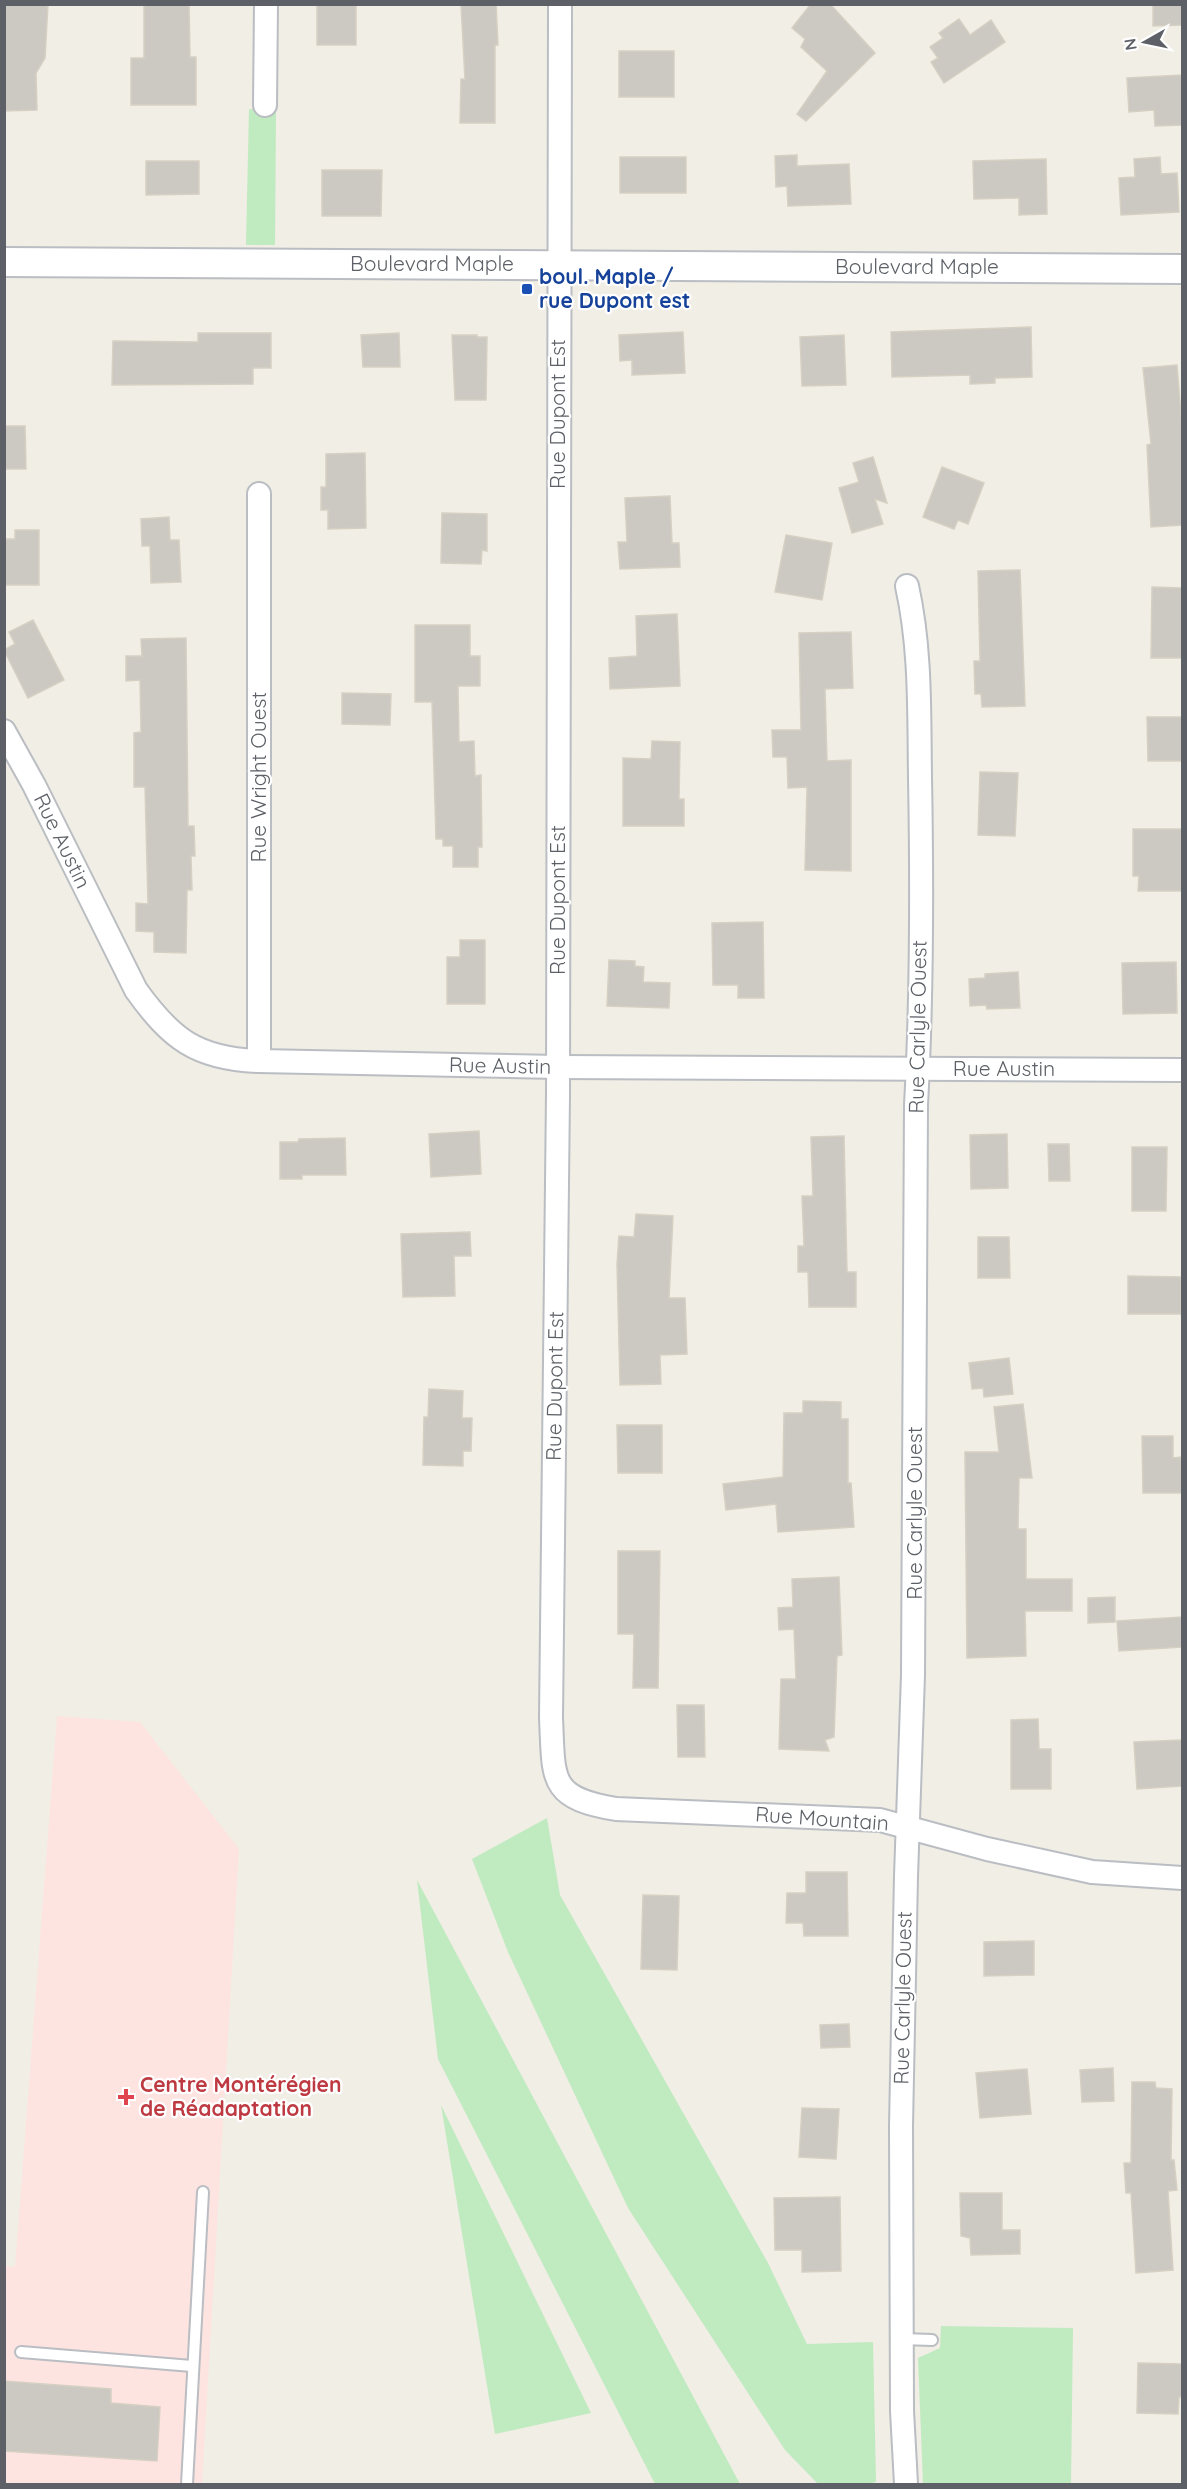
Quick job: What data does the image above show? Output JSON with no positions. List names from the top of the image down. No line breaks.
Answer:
{"streets":{"street":["Boulevard Maple","Rue Dupont Est","Rue Wright Ouest","Rue Austin","Rue Carlyle Ouest","Rue Mountain"]},"crossings":[["Boulevard Maple","Rue Dupont Est"],["Rue Dupont Est","Rue Austin"],["Rue Dupont Est","Rue Mountain"],["Rue Wright Ouest","Rue Austin"],["Rue Austin","Rue Carlyle Ouest"],["Rue Carlyle Ouest","Rue Mountain"]],"places":{"transit":["boul. Maple / rue Dupont est"],"health":["Centre Montérégien de Réadaptation"]},"north":"left"}
